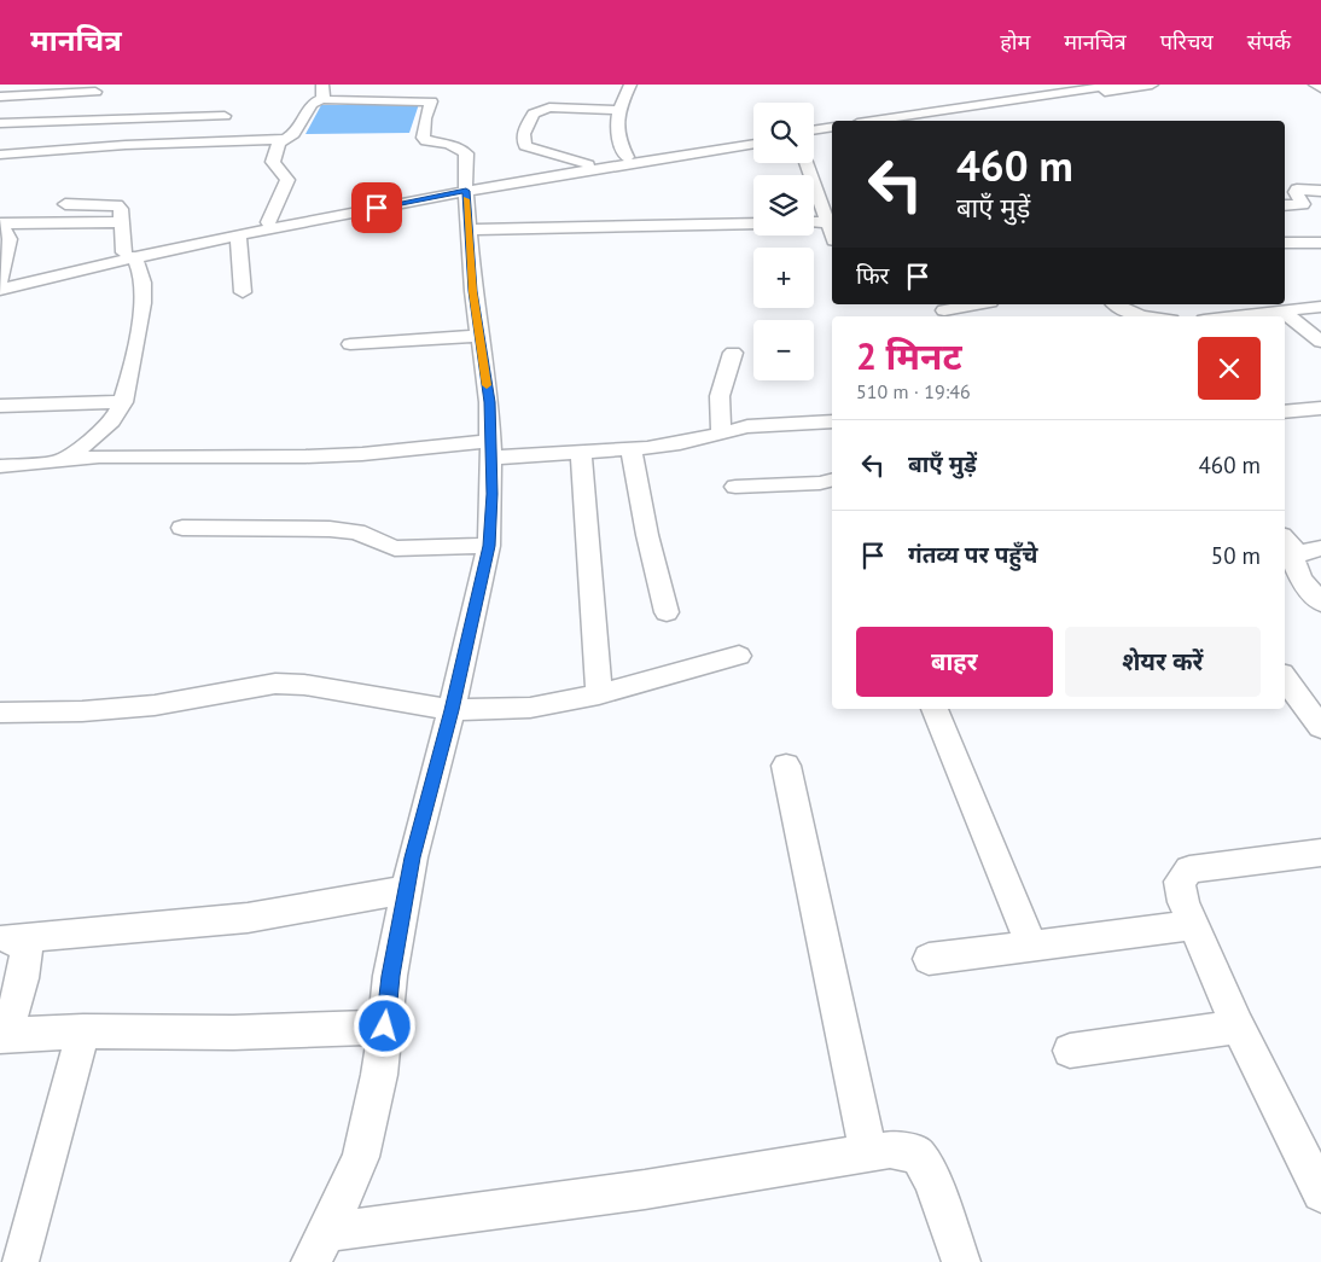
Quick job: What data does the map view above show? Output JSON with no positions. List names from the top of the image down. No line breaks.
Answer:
{"page":{"header":"मानचित्र","nav":["होम","मानचित्र","परिचय","संपर्क"],"map_buttons":["+","−"],"turn":["460 m","बाएँ मुड़ें"],"then":"फिर","heading":["2 मिनट","510 m · 19:46"],"list":[{"name":"बाएँ मुड़ें","value":"460 m"},{"name":"गंतव्य पर पहुँचे","value":"50 m"}],"buttons":["बाहर","शेयर करें"]}}
